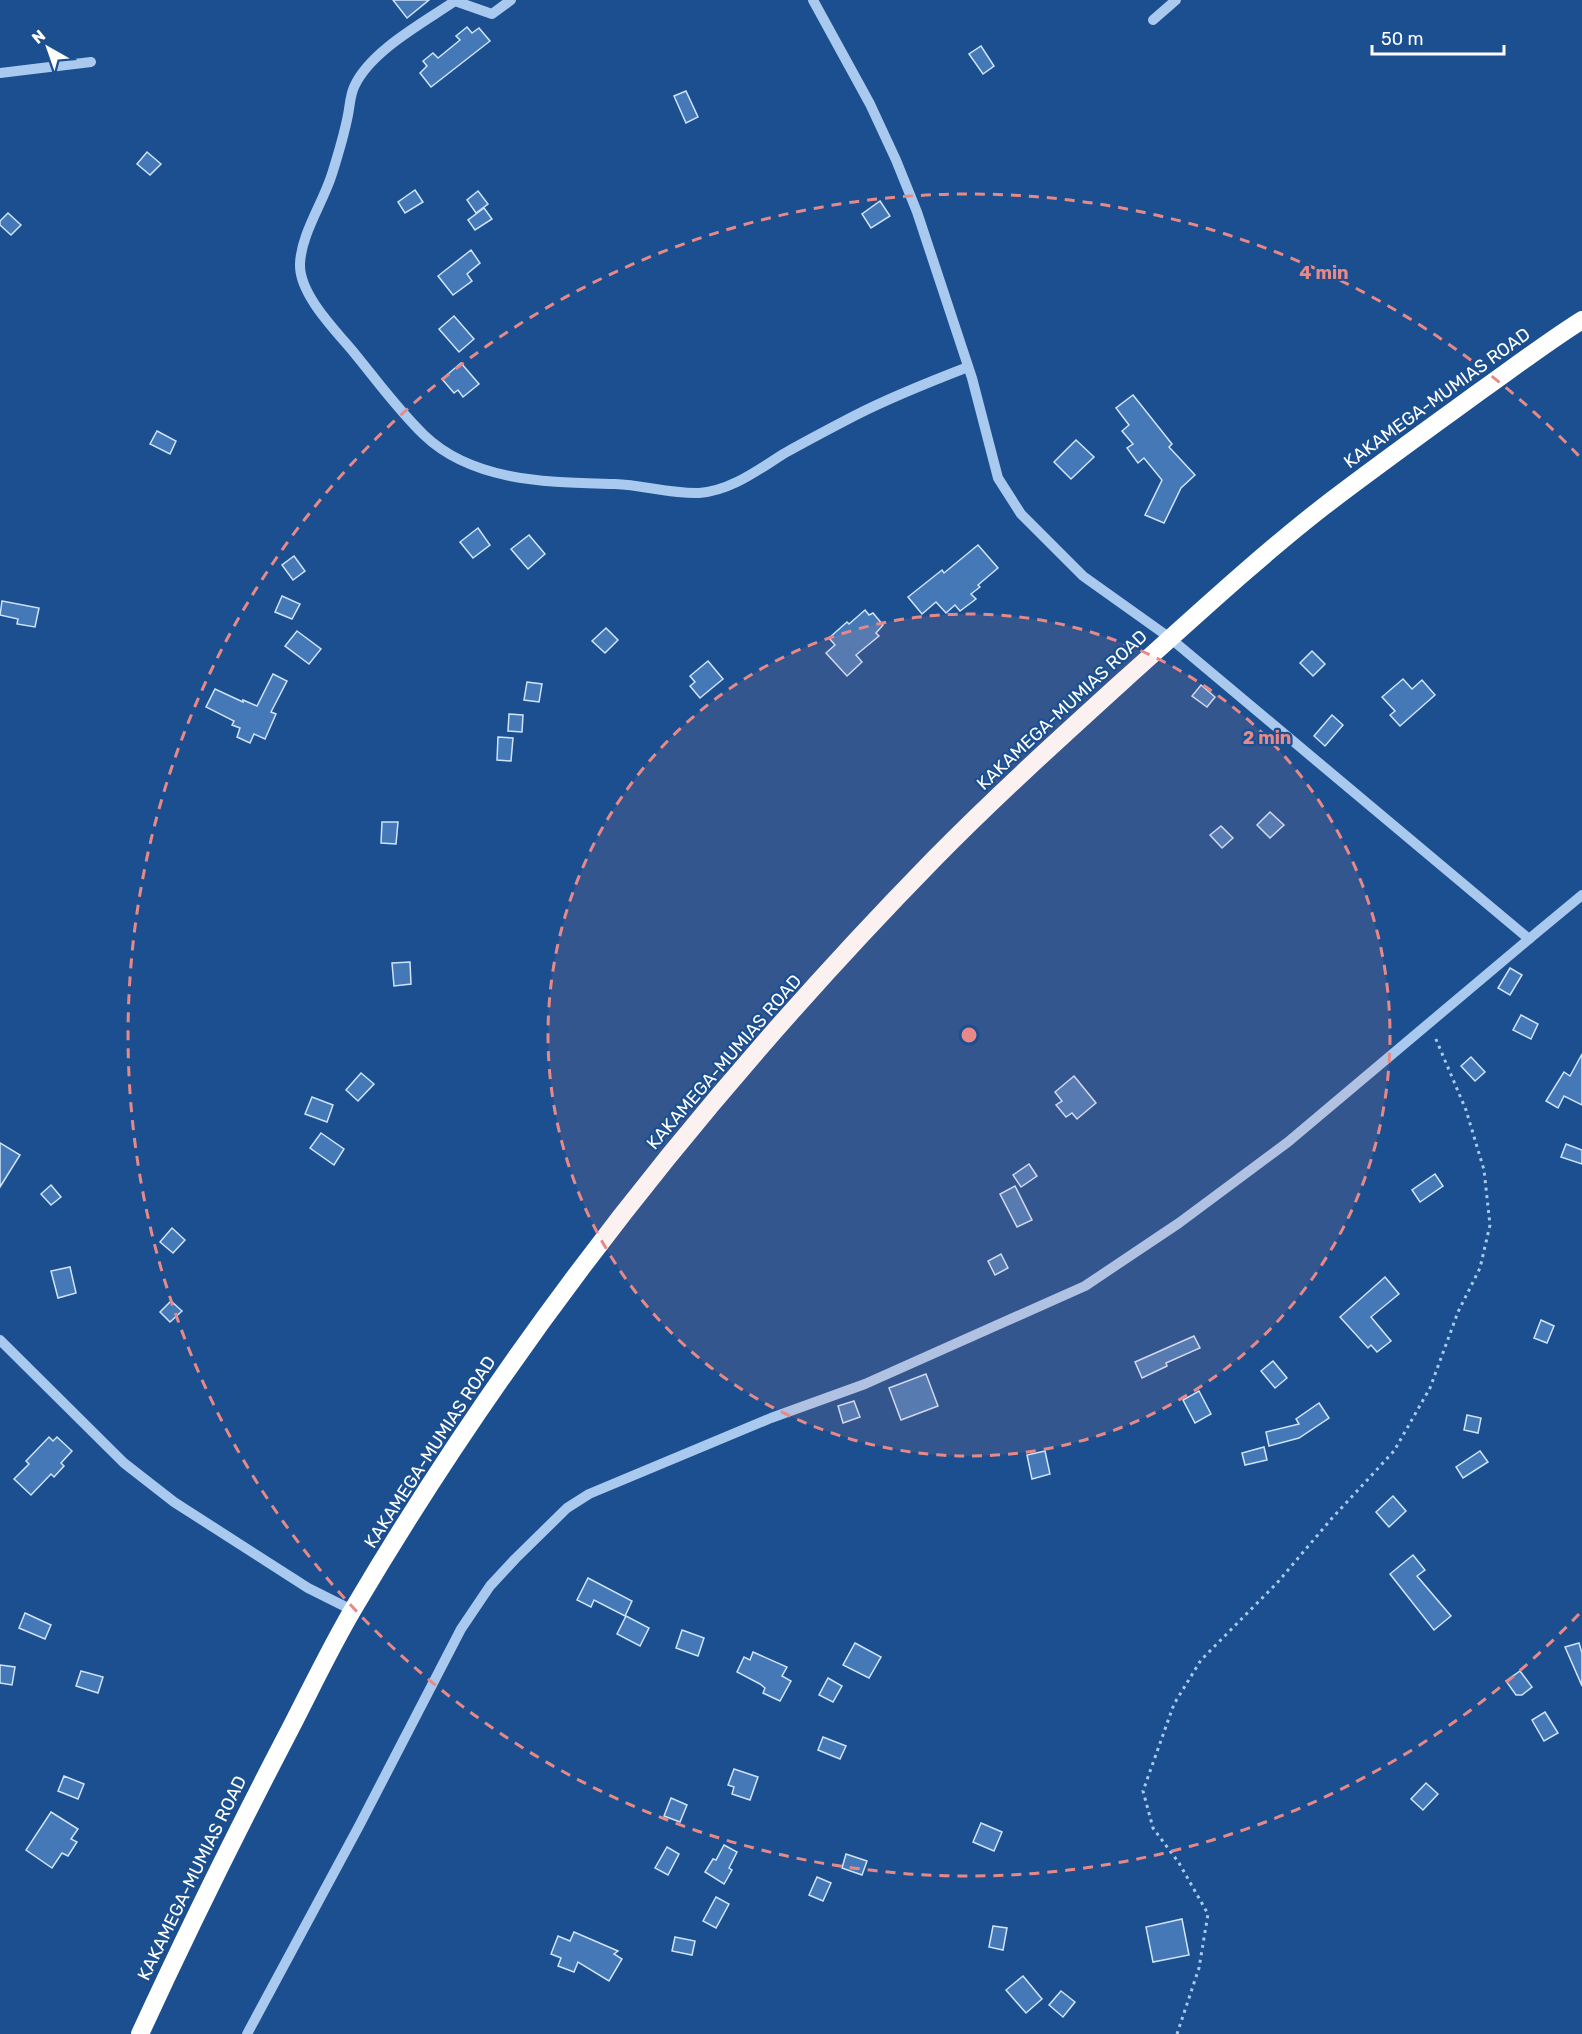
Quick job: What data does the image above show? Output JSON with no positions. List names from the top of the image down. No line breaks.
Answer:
{"streets":{"highway":["KAKAMEGA-MUMIAS ROAD"]},"scale_bar":"50 m","north":"top left","rings":["4 min","2 min"]}
